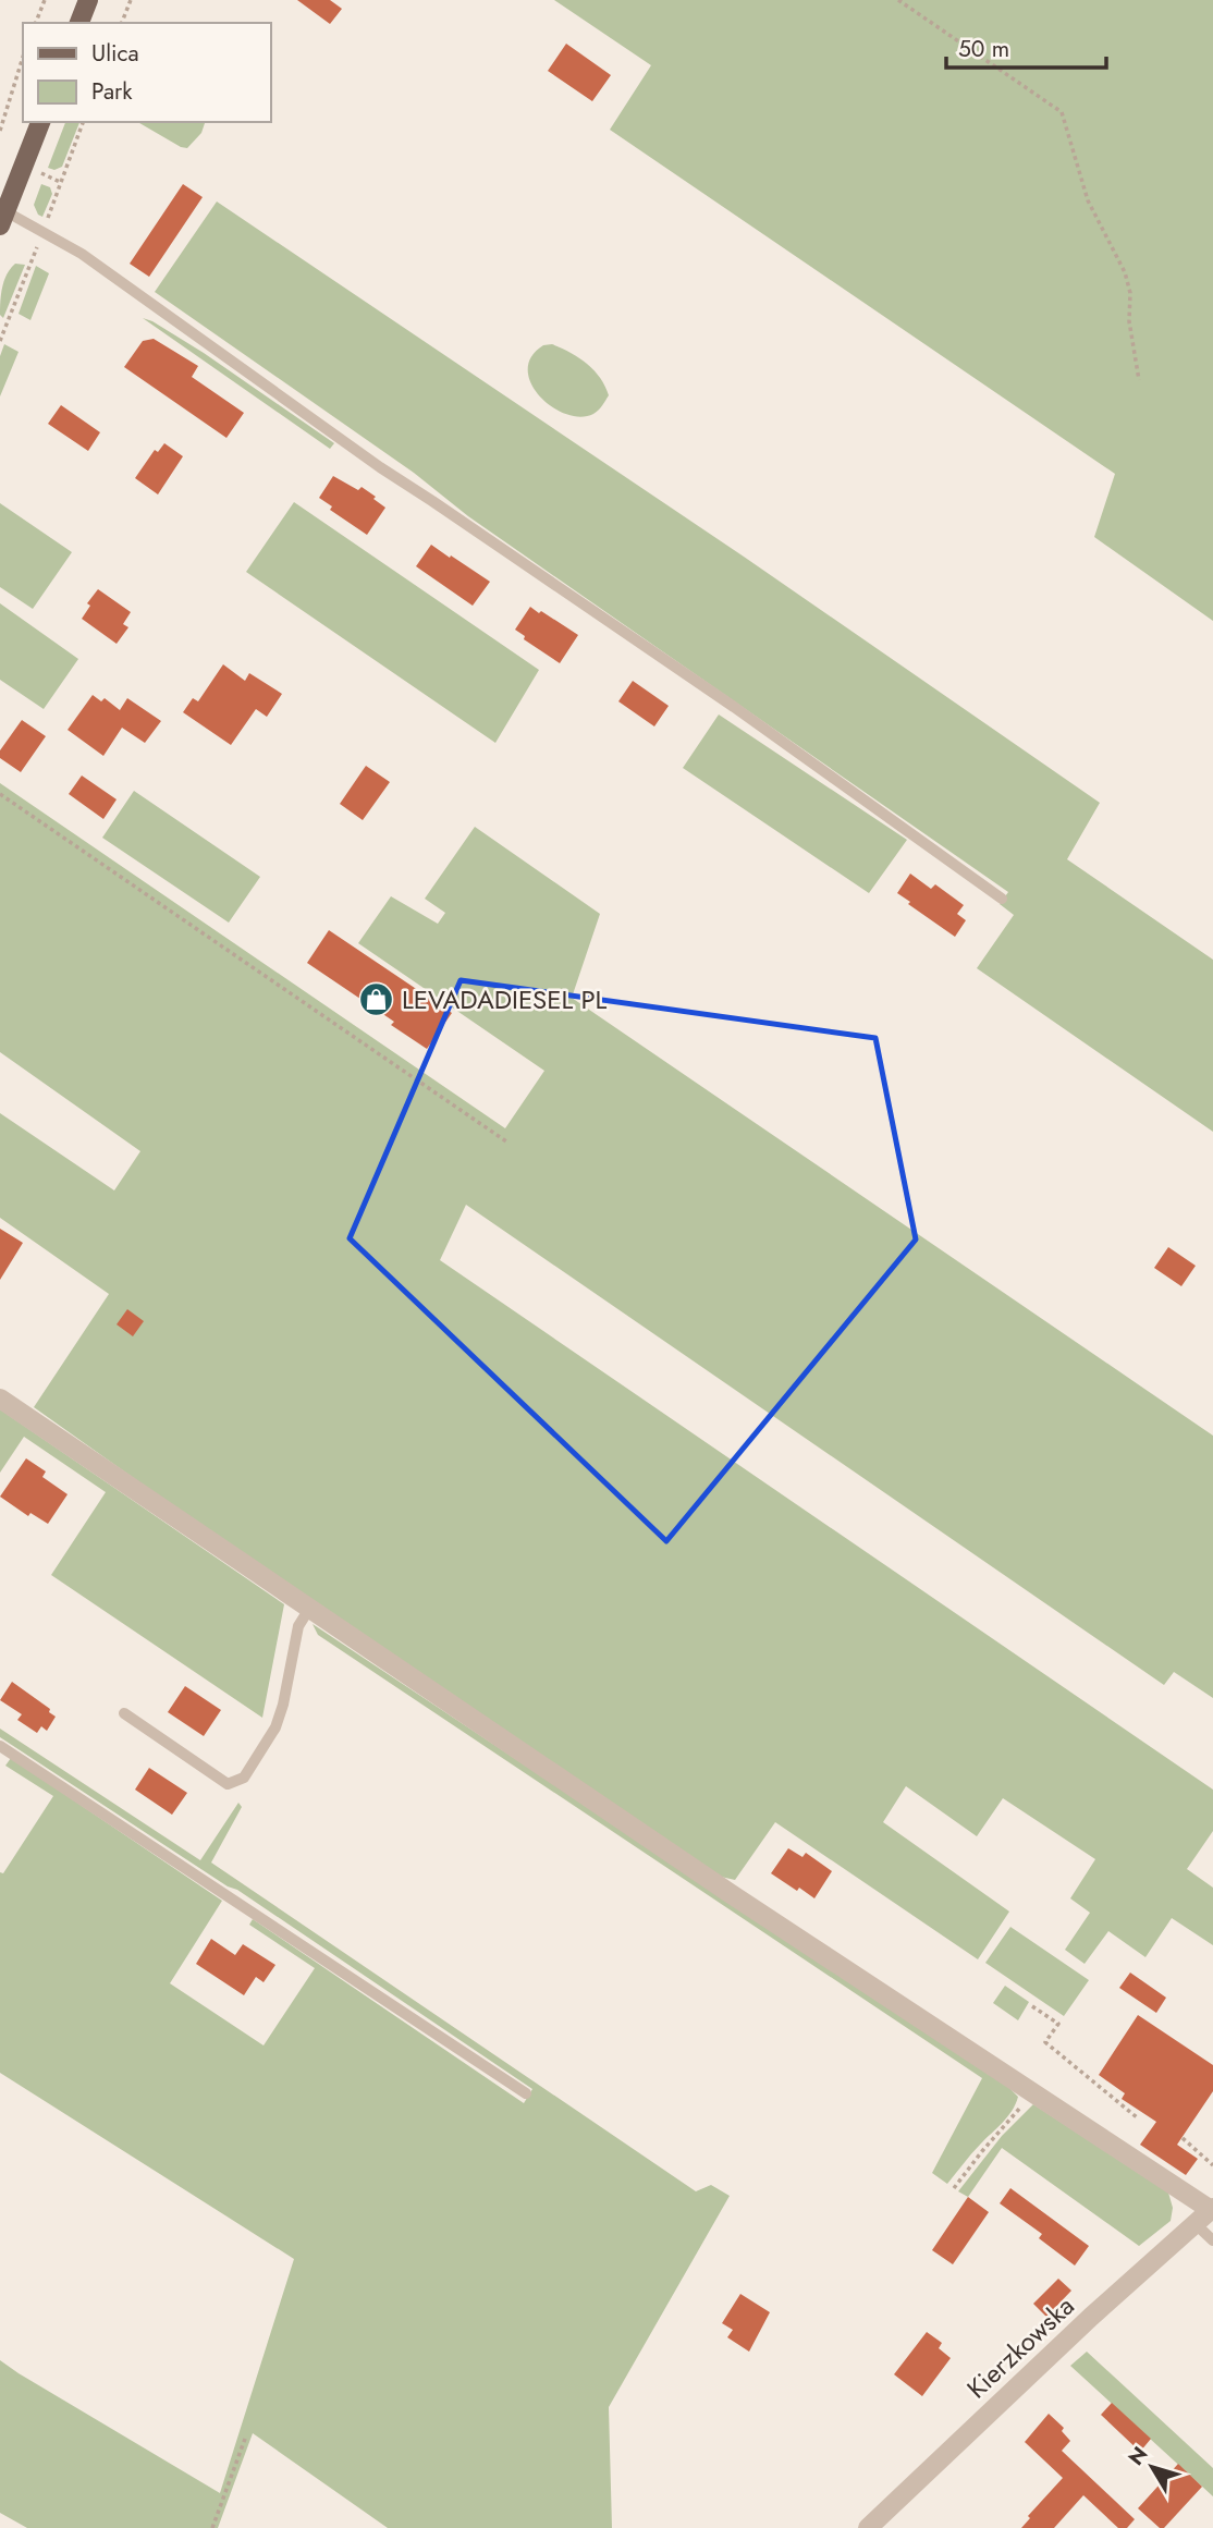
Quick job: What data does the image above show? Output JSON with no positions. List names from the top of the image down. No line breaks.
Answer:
{"streets":{"street":["Kierzkowska"]},"places":{"shop":["LEVADADIESEL PL"]},"legend":["Ulica","Park"],"scale_bar":"50 m","north":"top left"}
